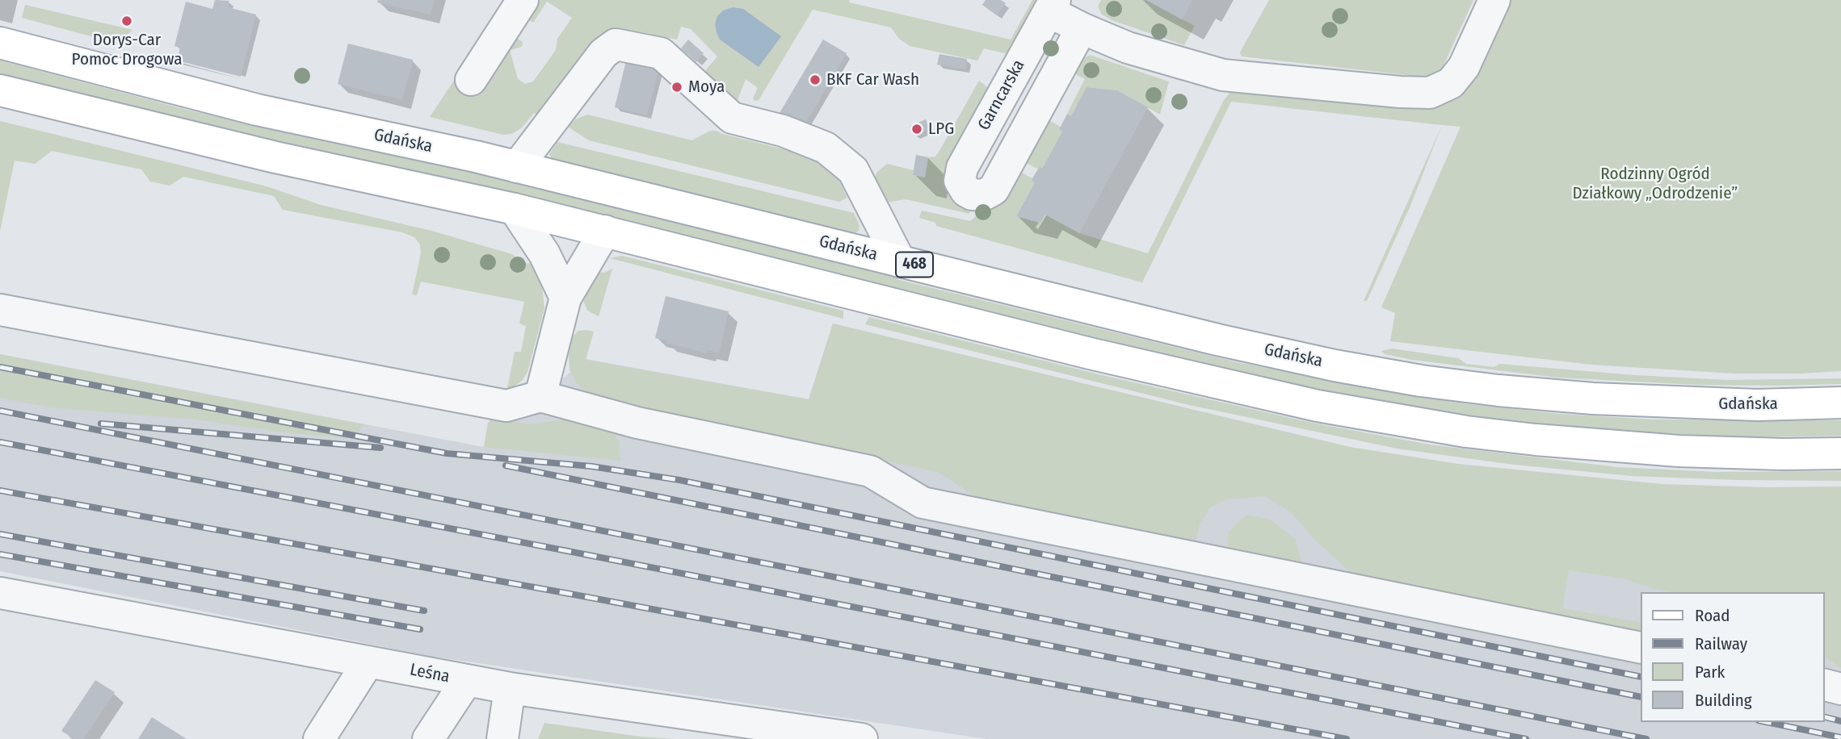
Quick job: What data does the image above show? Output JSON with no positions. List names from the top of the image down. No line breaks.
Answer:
{"streets":{"main road":["Gdańska","468"],"street":["Garncarska","Leśna"]},"parks":["Rodzinny Ogród Działkowy „Odrodzenie”"],"places":["Dorys-Car Pomoc Drogowa","BKF Car Wash","Moya","LPG"],"legend":["Road","Railway","Park","Building"]}
